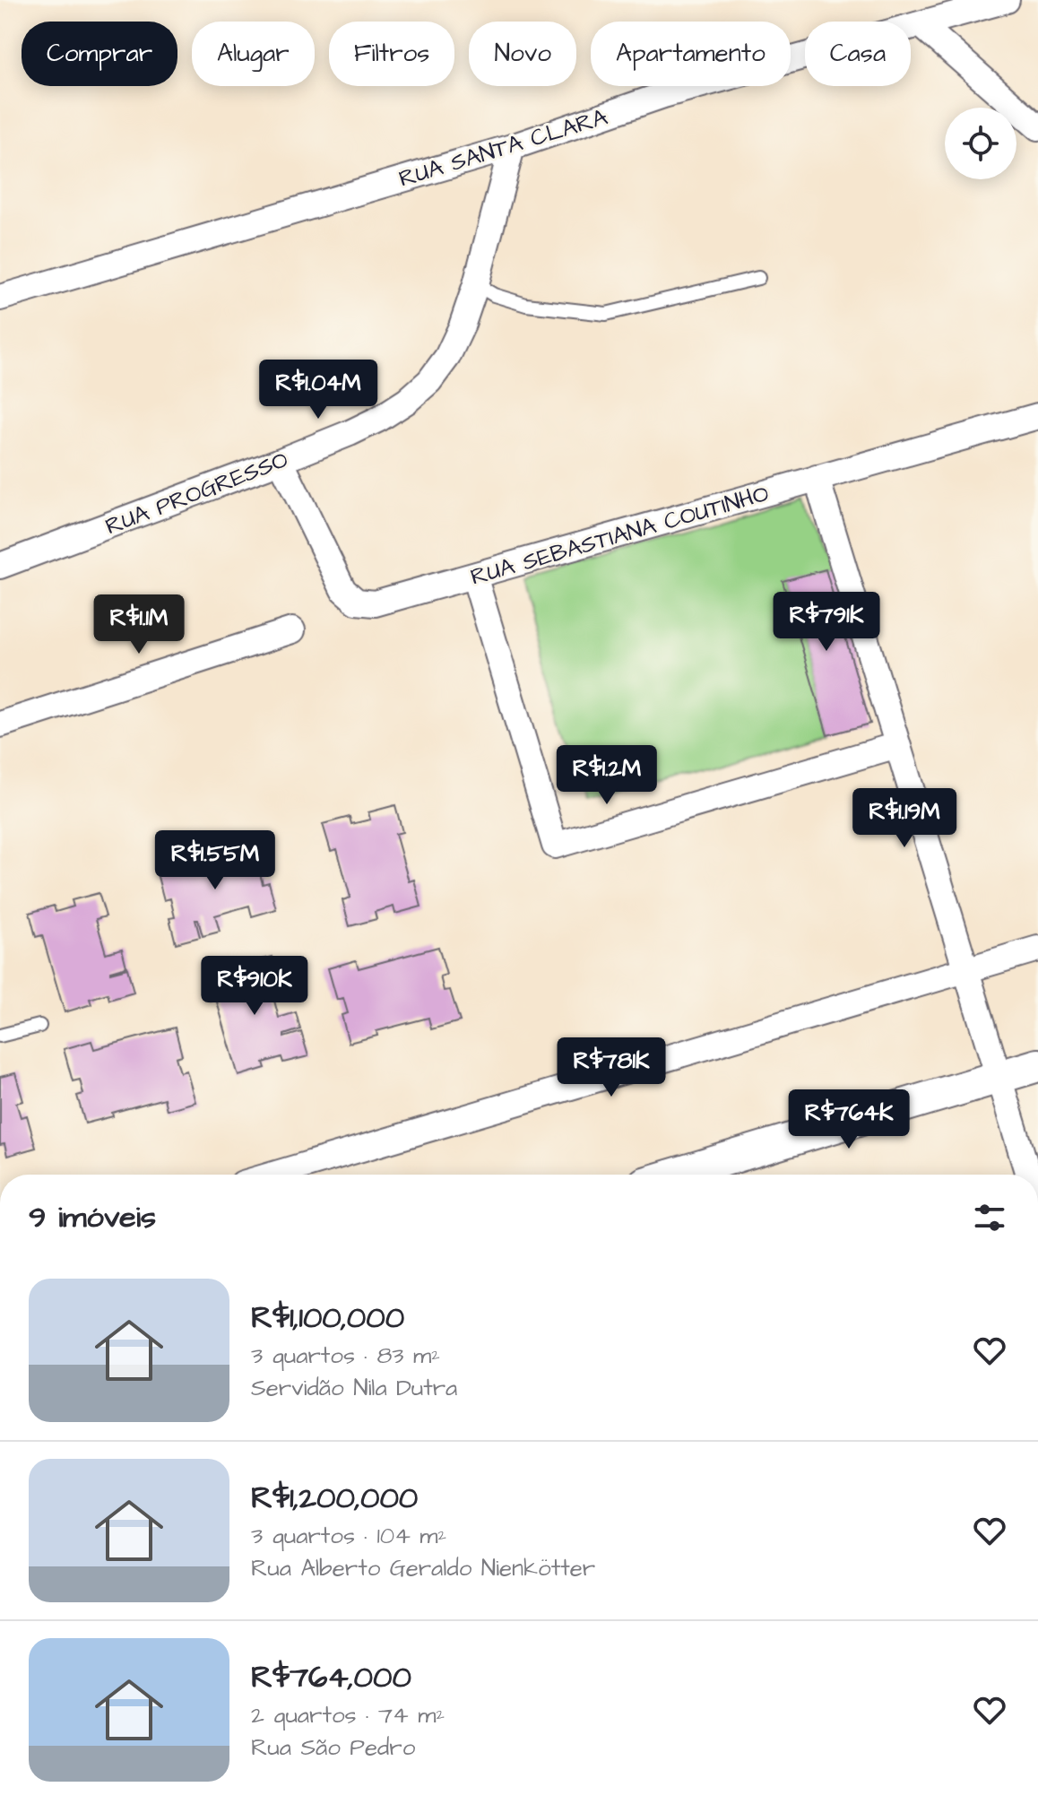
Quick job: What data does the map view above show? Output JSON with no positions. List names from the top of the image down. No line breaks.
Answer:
{"streets":{"street":["RUA SANTA CLARA","RUA PROGRESSO","RUA SEBASTIANA COUTINHO"]},"crossings":[["RUA SANTA CLARA","RUA PROGRESSO"],["RUA PROGRESSO","RUA SEBASTIANA COUTINHO"]],"page":{"chip":["Comprar","Alugar","Filtros","Novo","Apartamento","Casa"],"price":["R$1.04M","R$791K","R$1.1M","R$1.2M","R$1.19M","R$1.55M","R$910K","R$781K","R$764K"],"heading":"9 imóveis","list":[{"name":"R$1,100,000","note":"3 quartos · 83 m² · Servidão Nila Dutra"},{"name":"R$1,200,000","note":"3 quartos · 104 m² · Rua Alberto Geraldo Nienkötter"},{"name":"R$764,000","note":"2 quartos · 74 m² · Rua São Pedro"}]}}
